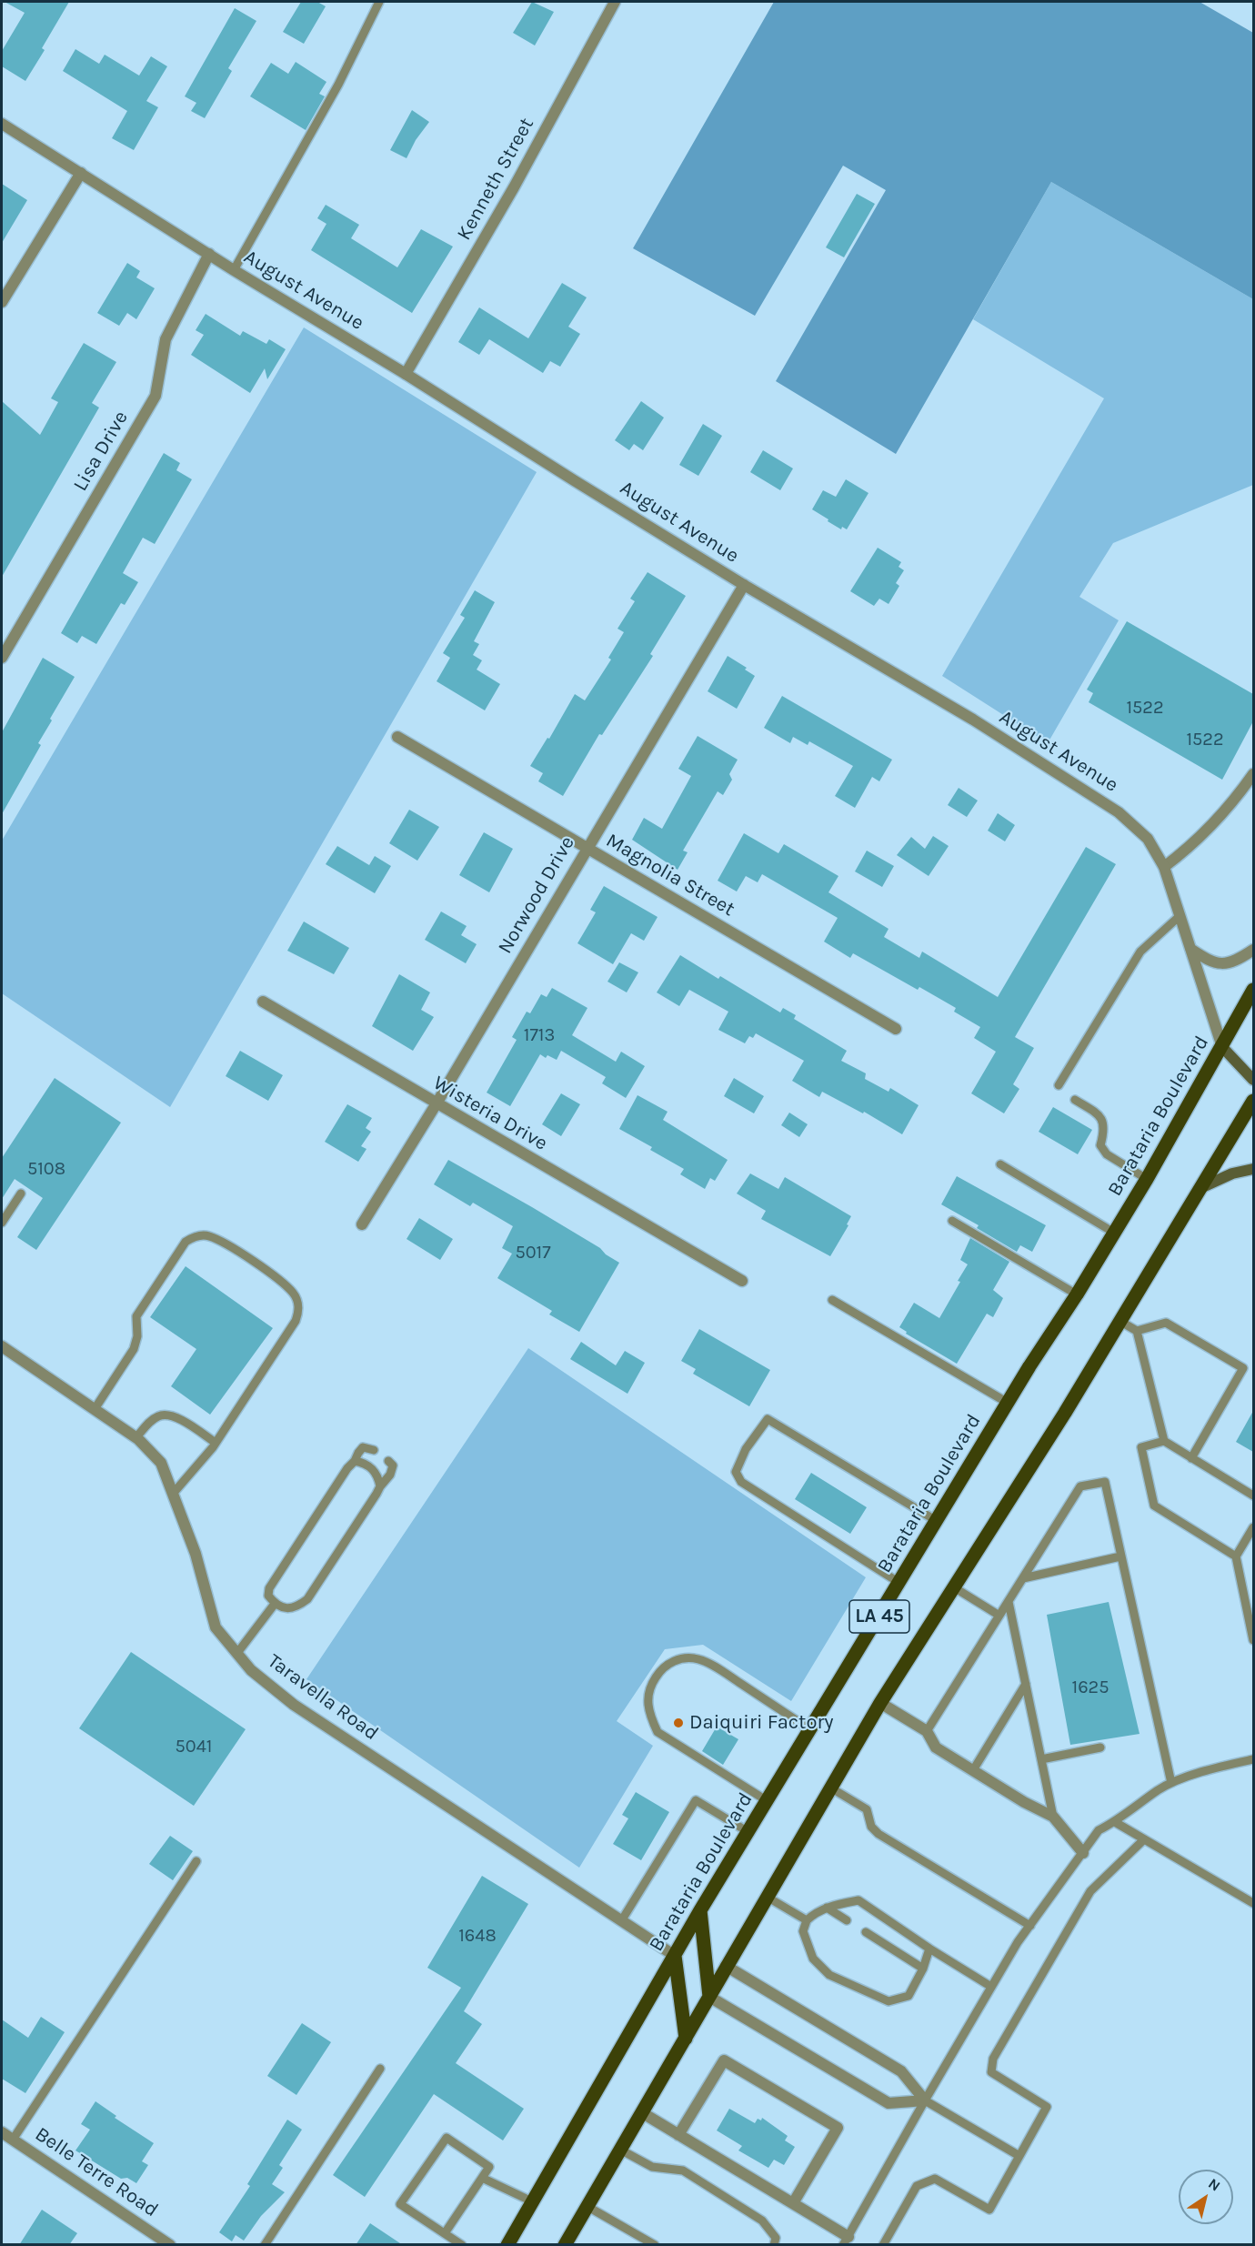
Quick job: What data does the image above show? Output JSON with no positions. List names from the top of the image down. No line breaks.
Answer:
{"streets":{"main road":["Barataria Boulevard","LA 45"],"street":["Kenneth Street","August Avenue","Lisa Drive","Magnolia Street","Norwood Drive","Wisteria Drive","Taravella Road","Belle Terre Road"]},"crossings":[["Kenneth Street","August Avenue"],["August Avenue","Lisa Drive"],["August Avenue","Norwood Drive"],["August Avenue","Barataria Boulevard"],["Magnolia Street","Norwood Drive"],["Norwood Drive","Wisteria Drive"],["Barataria Boulevard","Taravella Road"]],"places":["Daiquiri Factory"],"house_numbers":["1522","1522","1713","5108","5017","1625","5041","1648"],"north":"top right"}
